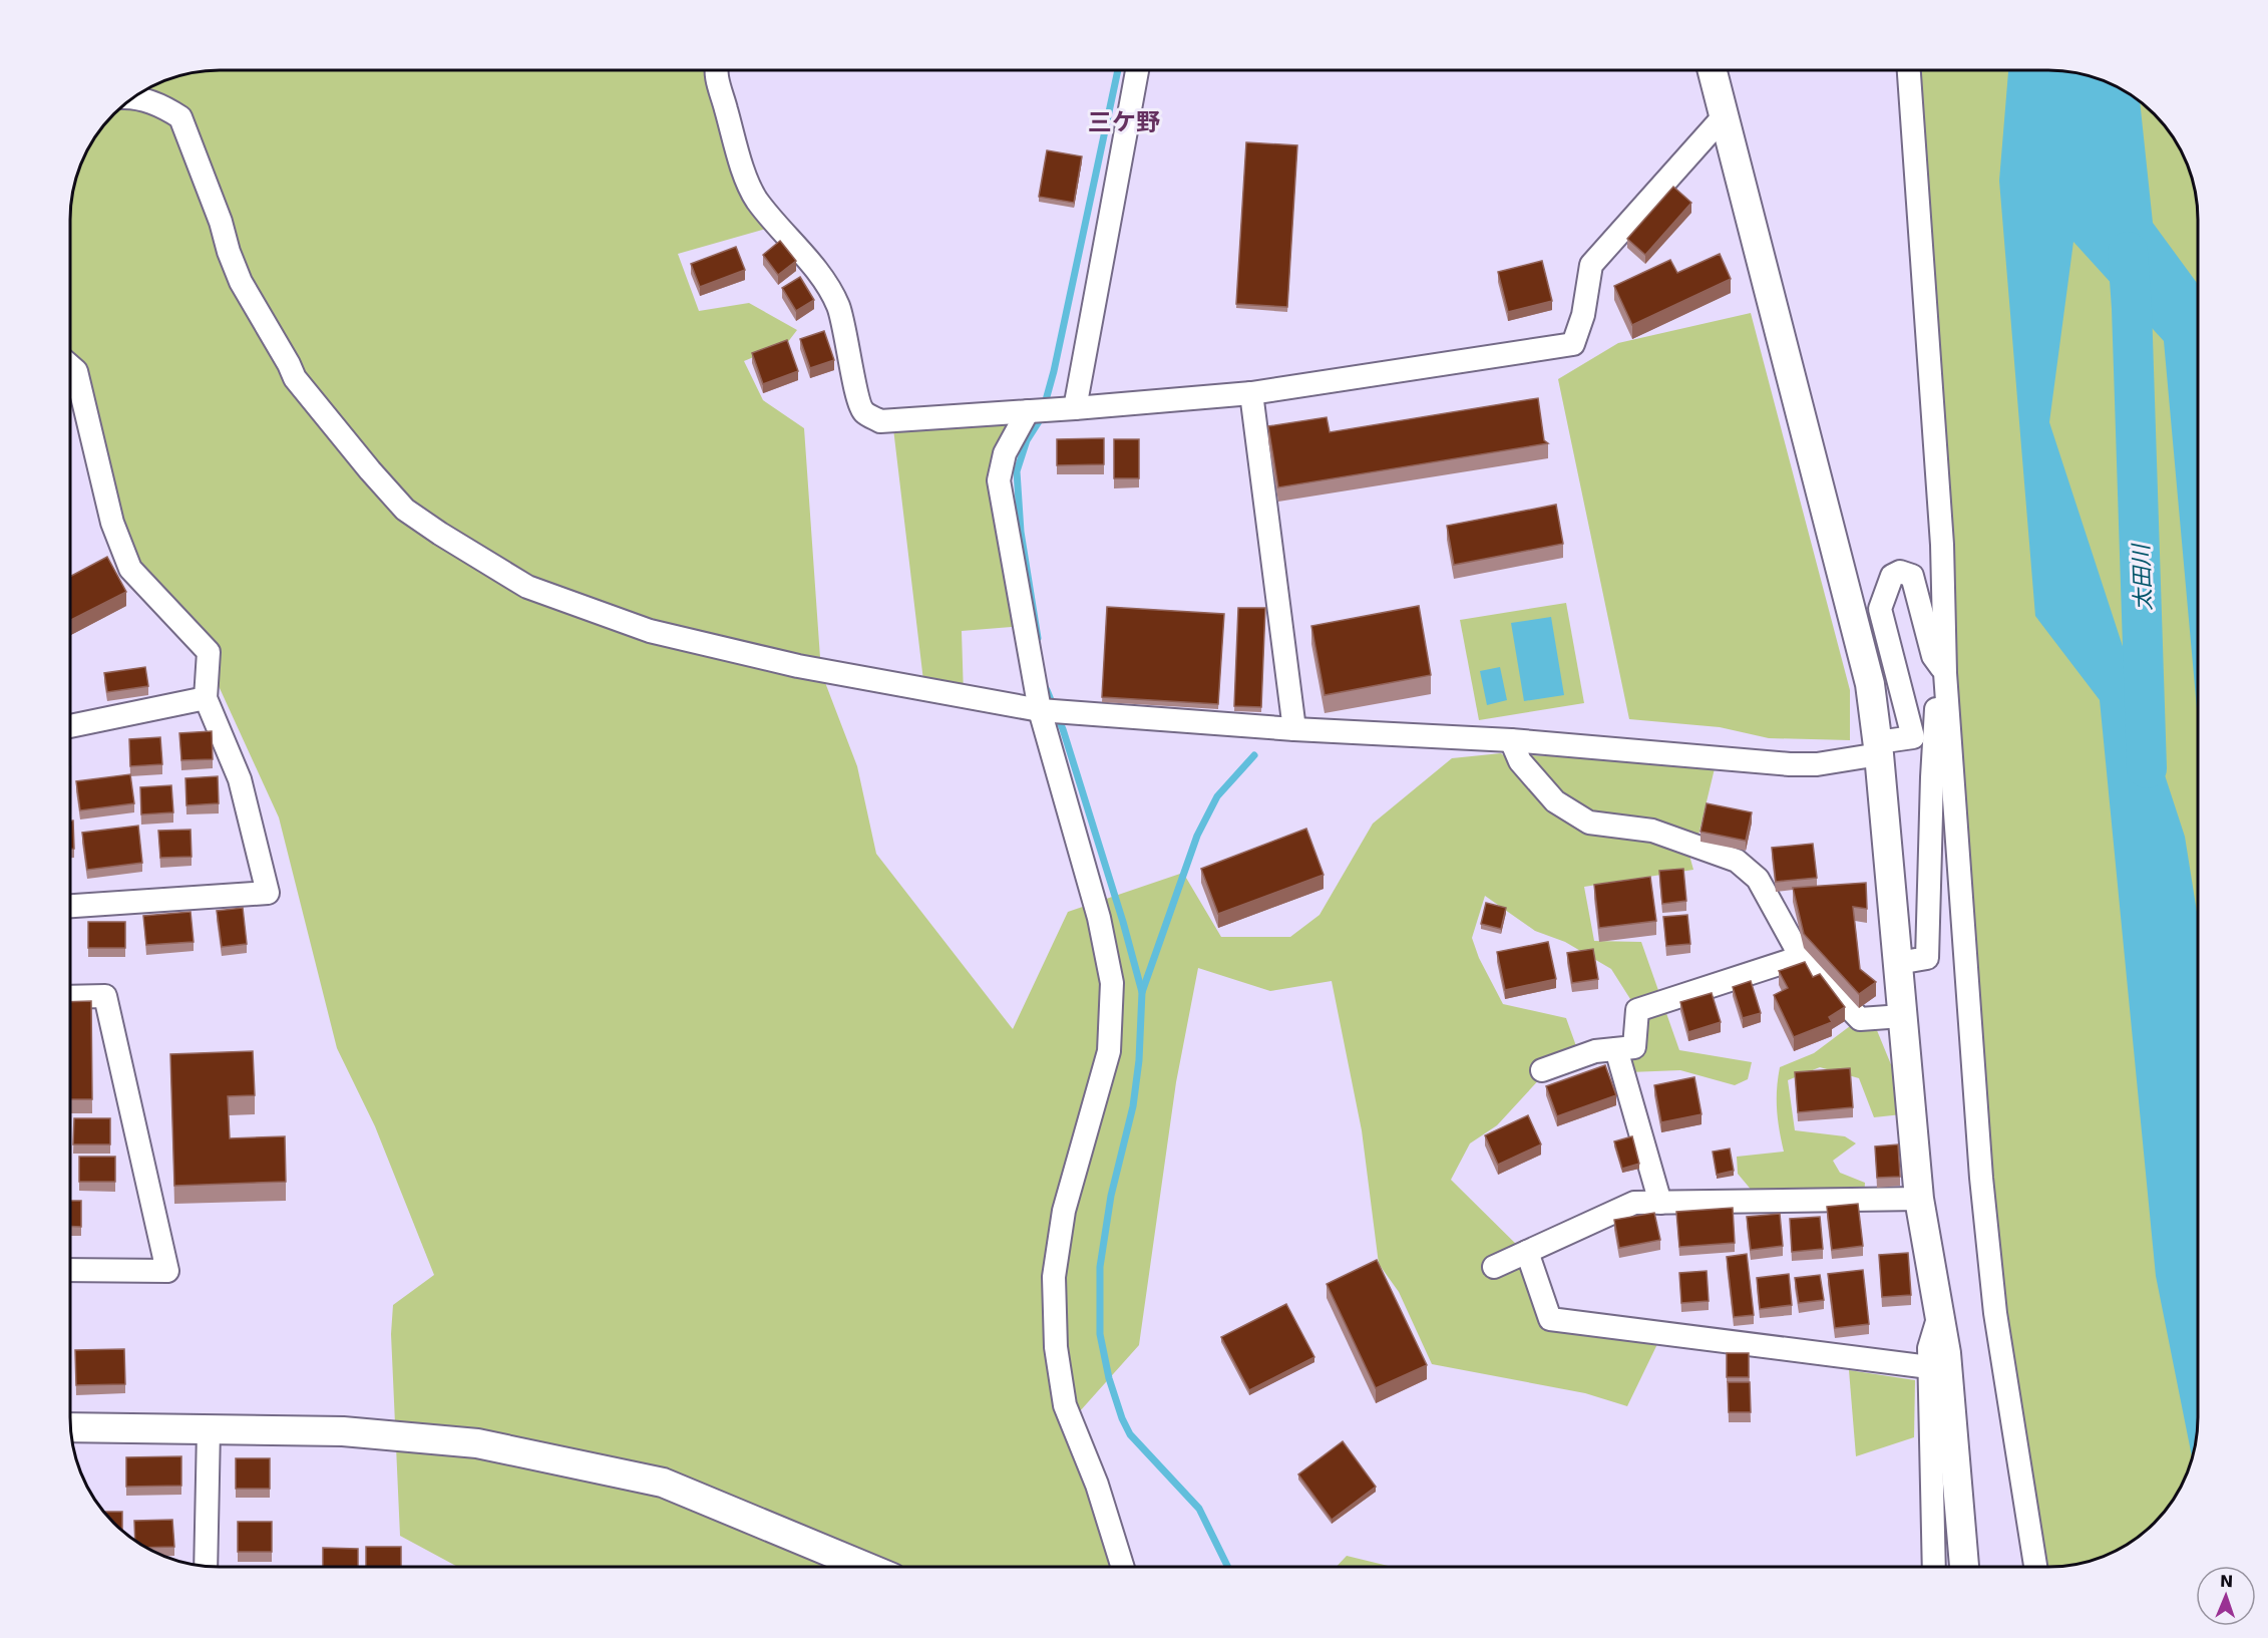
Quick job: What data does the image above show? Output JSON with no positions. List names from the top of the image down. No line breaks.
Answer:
{"districts":["三ケ野"],"water":["太田川"],"north":"top"}
